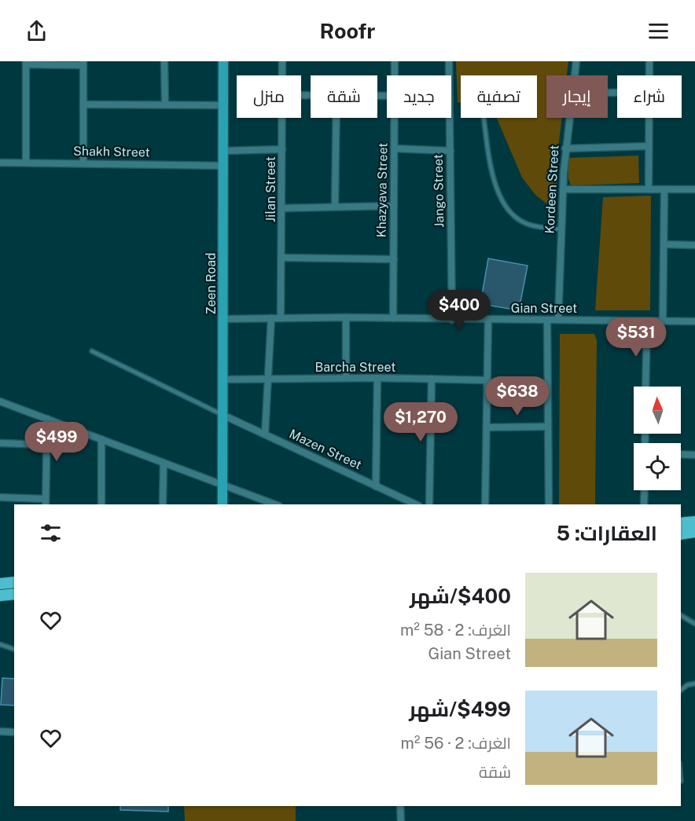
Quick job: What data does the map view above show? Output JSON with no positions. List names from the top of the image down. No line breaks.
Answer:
{"streets":{"street":["Shakh Street","Jilan Street","Kordeen Street","Khazyava Street","Jango Street","Zeen Road","Gian Street","Barcha Street","Mazen Street"]},"crossings":[["Shakh Street","Zeen Road"],["Jilan Street","Gian Street"],["Kordeen Street","Gian Street"],["Khazyava Street","Gian Street"],["Jango Street","Gian Street"],["Zeen Road","Gian Street"],["Zeen Road","Barcha Street"],["Zeen Road","Mazen Street"]],"north":"top","page":{"header":"Roofr","chip":["شراء","إيجار","تصفية","جديد","شقة","منزل"],"price":["$400","$531","$638","$1,270","$499"],"heading":"العقارات: 5","list":[{"name":"$400/شهر","note":"الغرف: 2 · 58 m² · Gian Street"},{"name":"$499/شهر","note":"الغرف: 2 · 56 m² · شقة"}]}}
